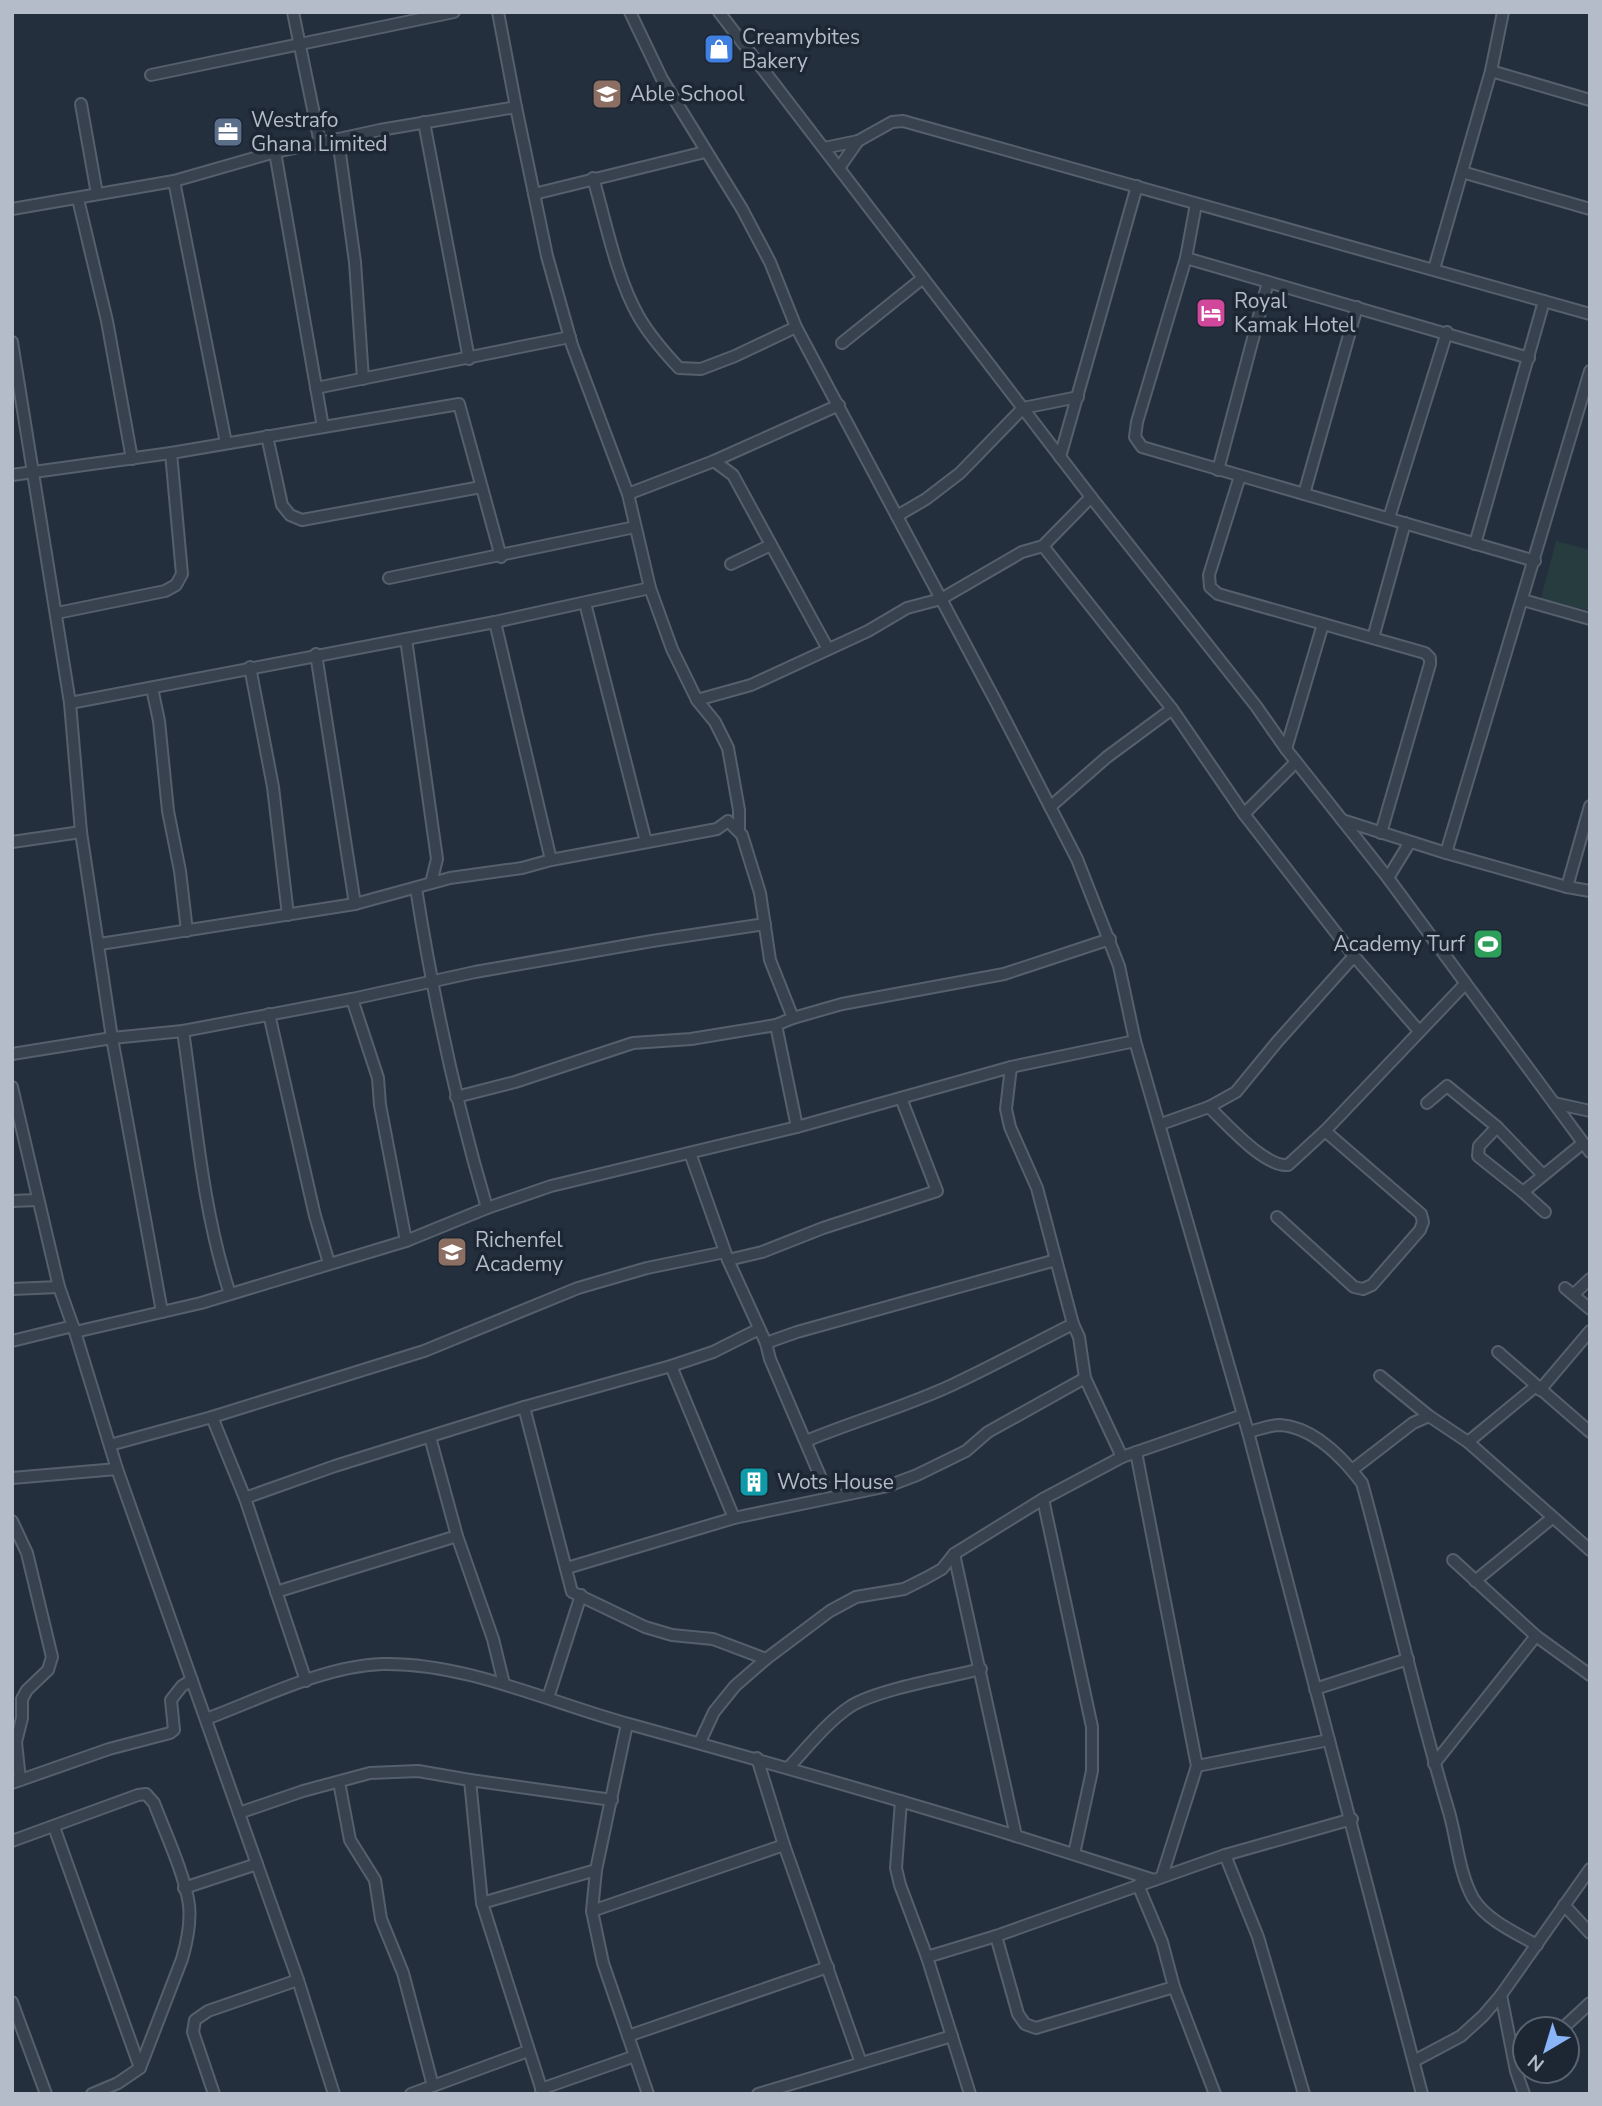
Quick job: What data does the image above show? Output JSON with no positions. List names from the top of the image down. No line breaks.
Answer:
{"places":{"shop":["Creamybites Bakery"],"school or university":["Able School","Richenfel Academy"],"office":["Westrafo Ghana Limited"],"hotel":["Royal Kamak Hotel"],"sports":["Academy Turf"],"building":["Wots House"]},"north":"bottom left"}
